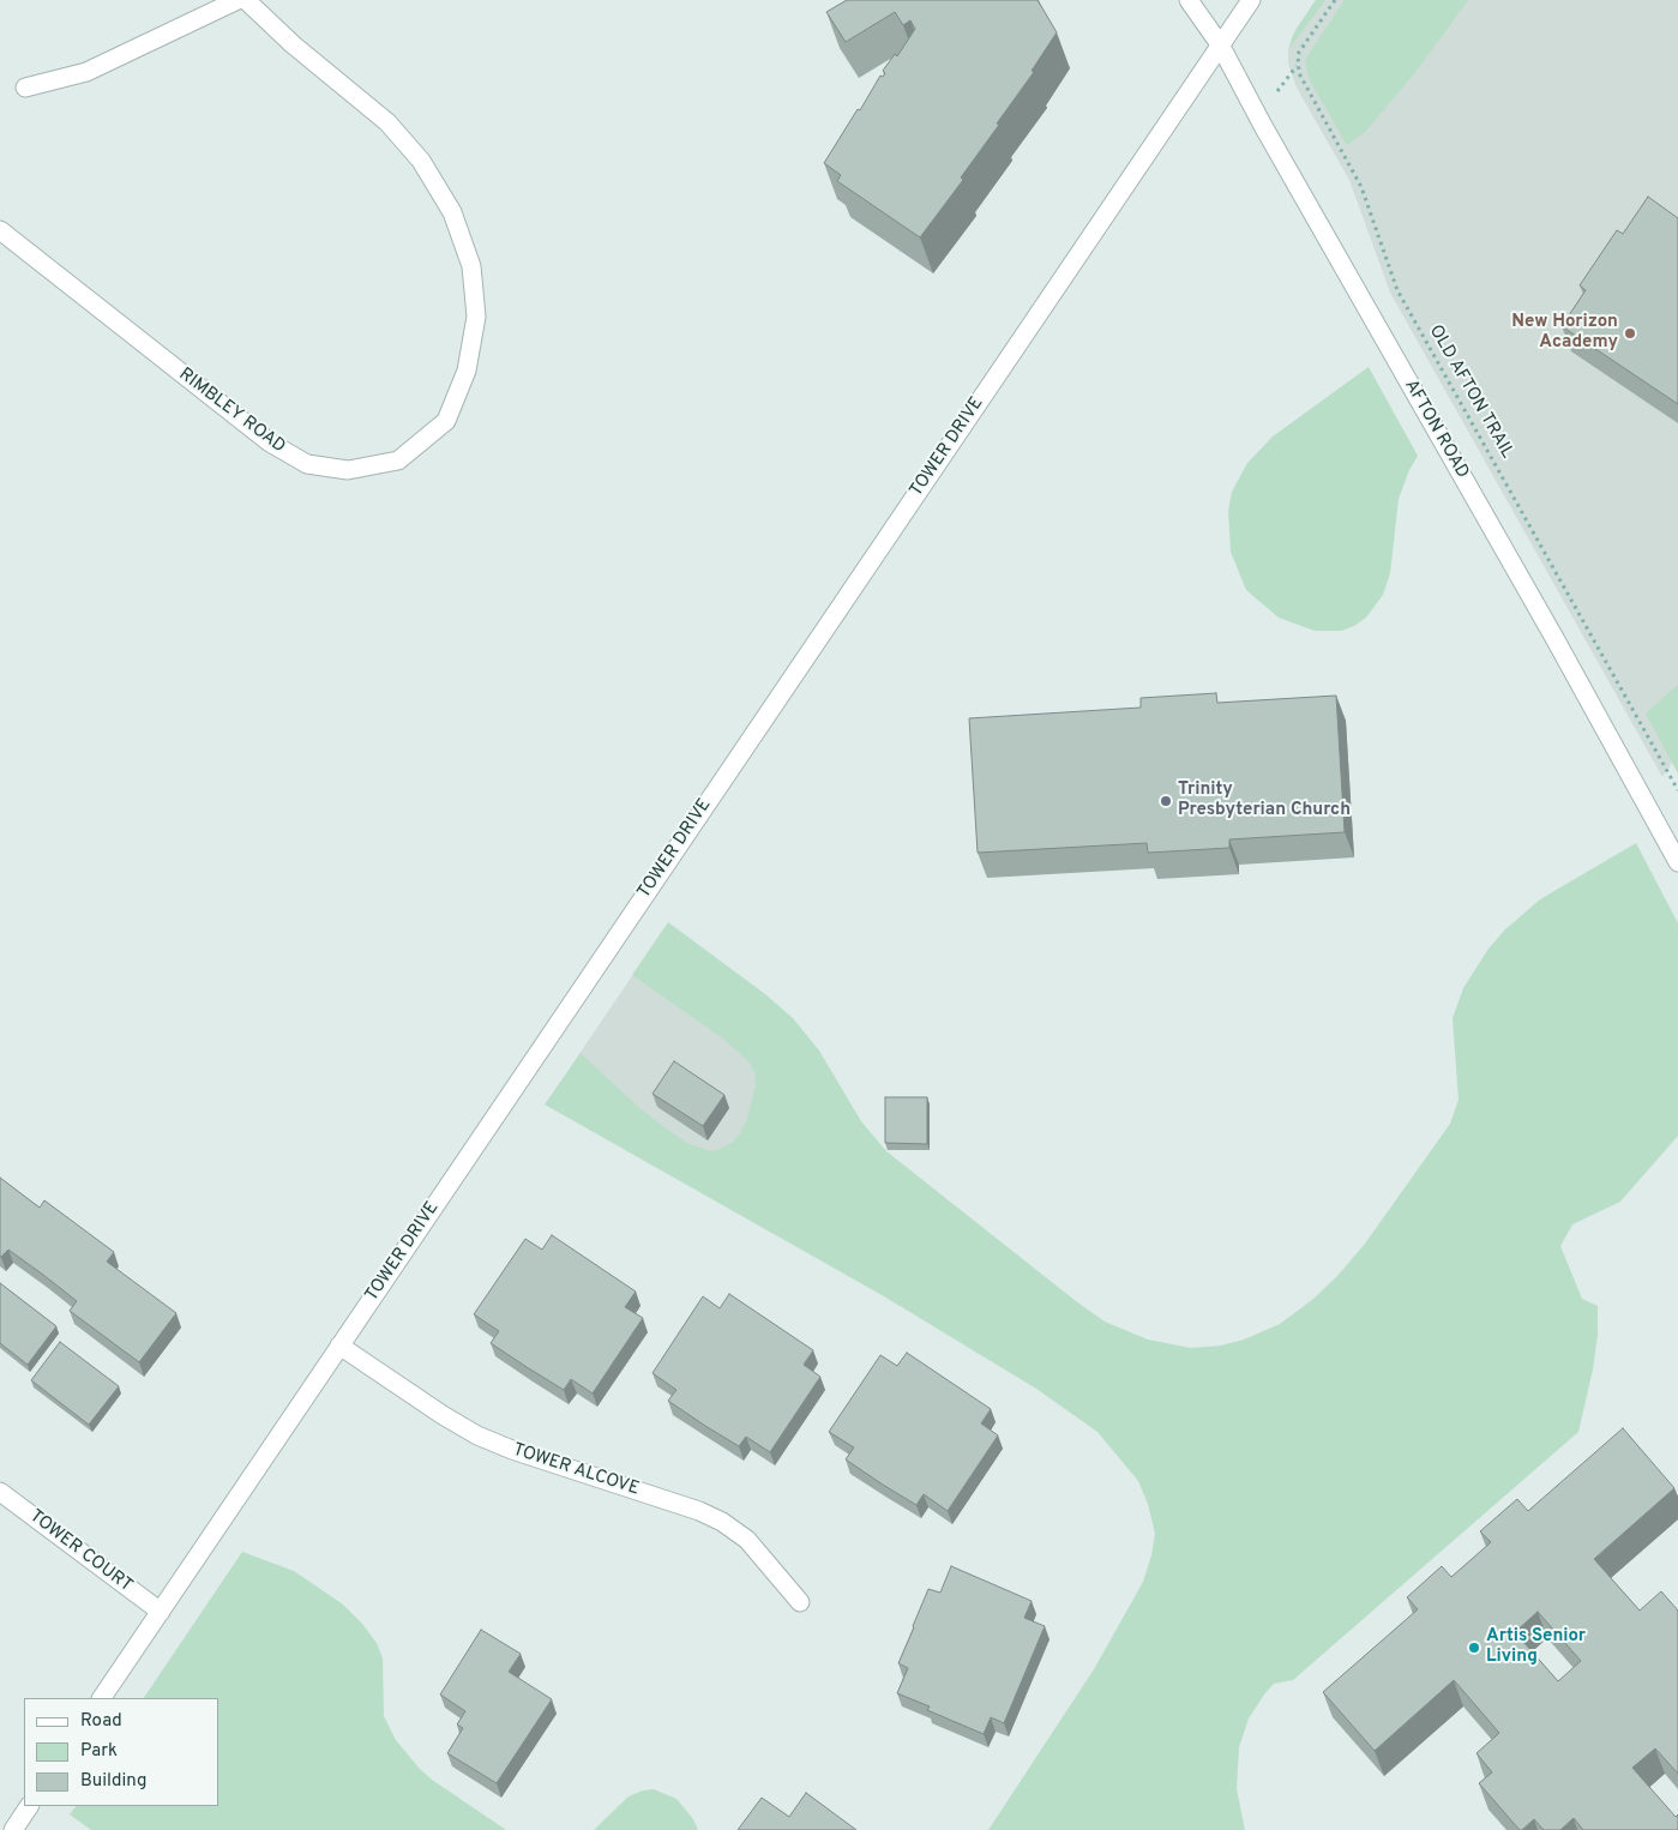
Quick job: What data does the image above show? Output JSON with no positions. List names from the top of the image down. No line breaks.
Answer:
{"streets":{"street":["RIMBLEY ROAD","AFTON ROAD","TOWER DRIVE","TOWER ALCOVE","TOWER COURT"],"path":["OLD AFTON TRAIL"]},"crossings":[["AFTON ROAD","TOWER DRIVE"],["TOWER DRIVE","TOWER ALCOVE"],["TOWER DRIVE","TOWER COURT"]],"places":["New Horizon Academy","Trinity Presbyterian Church","Artis Senior Living"],"legend":["Road","Park","Building"]}
